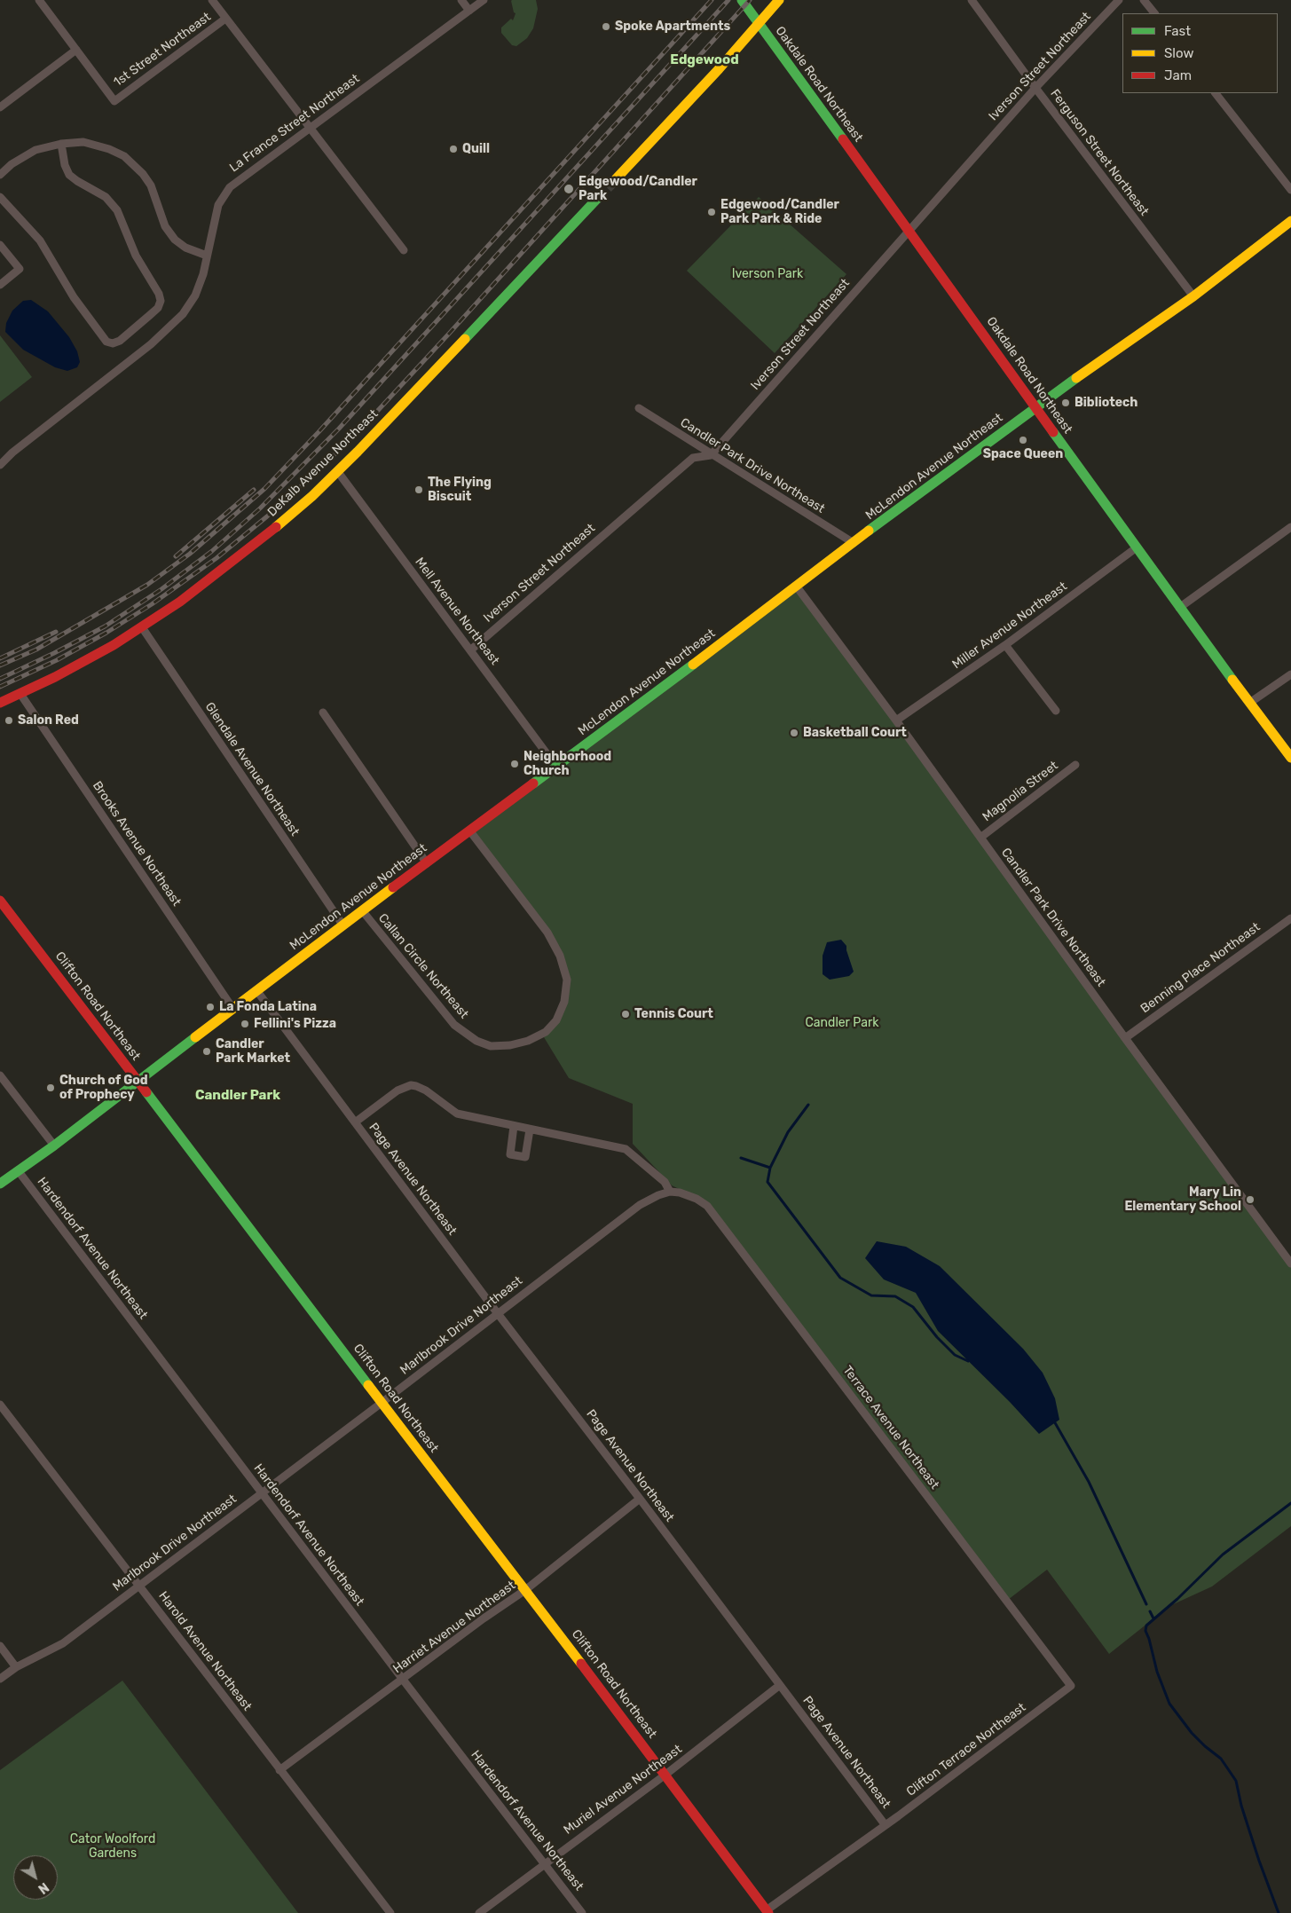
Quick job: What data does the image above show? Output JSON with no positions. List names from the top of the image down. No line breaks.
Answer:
{"streets":{"street":["1st Street Northeast","Iverson Street Northeast","Oakdale Road Northeast","La France Street Northeast","Ferguson Street Northeast","DeKalb Avenue Northeast","Candler Park Drive Northeast","McLendon Avenue Northeast","Mell Avenue Northeast","Miller Avenue Northeast","Glendale Avenue Northeast","Magnolia Street","Brooks Avenue Northeast","Callan Circle Northeast","Benning Place Northeast","Clifton Road Northeast","Page Avenue Northeast","Hardendorf Avenue Northeast","Marlbrook Drive Northeast","Terrace Avenue Northeast","Harriet Avenue Northeast","Harold Avenue Northeast","Clifton Terrace Northeast","Muriel Avenue Northeast"]},"crossings":[["Iverson Street Northeast","Oakdale Road Northeast"],["Iverson Street Northeast","Ferguson Street Northeast"],["Iverson Street Northeast","Candler Park Drive Northeast"],["Iverson Street Northeast","Mell Avenue Northeast"],["Oakdale Road Northeast","McLendon Avenue Northeast"],["Oakdale Road Northeast","Miller Avenue Northeast"],["Ferguson Street Northeast","McLendon Avenue Northeast"],["DeKalb Avenue Northeast","Mell Avenue Northeast"],["DeKalb Avenue Northeast","Glendale Avenue Northeast"],["DeKalb Avenue Northeast","Brooks Avenue Northeast"],["Candler Park Drive Northeast","McLendon Avenue Northeast"],["Candler Park Drive Northeast","Miller Avenue Northeast"],["Candler Park Drive Northeast","Magnolia Street"],["Candler Park Drive Northeast","Benning Place Northeast"],["McLendon Avenue Northeast","Mell Avenue Northeast"],["McLendon Avenue Northeast","Glendale Avenue Northeast"],["McLendon Avenue Northeast","Brooks Avenue Northeast"],["McLendon Avenue Northeast","Callan Circle Northeast"],["McLendon Avenue Northeast","Clifton Road Northeast"],["McLendon Avenue Northeast","Page Avenue Northeast"],["McLendon Avenue Northeast","Hardendorf Avenue Northeast"],["Clifton Road Northeast","Marlbrook Drive Northeast"],["Clifton Road Northeast","Harriet Avenue Northeast"],["Clifton Road Northeast","Clifton Terrace Northeast"],["Clifton Road Northeast","Muriel Avenue Northeast"],["Page Avenue Northeast","Marlbrook Drive Northeast"],["Page Avenue Northeast","Terrace Avenue Northeast"],["Page Avenue Northeast","Harriet Avenue Northeast"],["Page Avenue Northeast","Clifton Terrace Northeast"],["Page Avenue Northeast","Muriel Avenue Northeast"],["Hardendorf Avenue Northeast","Marlbrook Drive Northeast"],["Hardendorf Avenue Northeast","Harriet Avenue Northeast"],["Hardendorf Avenue Northeast","Muriel Avenue Northeast"],["Marlbrook Drive Northeast","Terrace Avenue Northeast"],["Marlbrook Drive Northeast","Harold Avenue Northeast"],["Terrace Avenue Northeast","Clifton Terrace Northeast"],["Harriet Avenue Northeast","Harold Avenue Northeast"]],"districts":["Edgewood","Candler Park"],"parks":["Iverson Park","Candler Park","Cator Woolford Gardens"],"places":["Spoke Apartments","Quill","Edgewood/Candler Park","Edgewood/Candler Park Park & Ride","Bibliotech","Space Queen","The Flying Biscuit","Salon Red","Basketball Court","Neighborhood Church","La Fonda Latina","Tennis Court","Fellini's Pizza","Candler Park Market","Church of God of Prophecy","Mary Lin Elementary School"],"legend":["Fast","Slow","Jam"],"north":"bottom right"}
